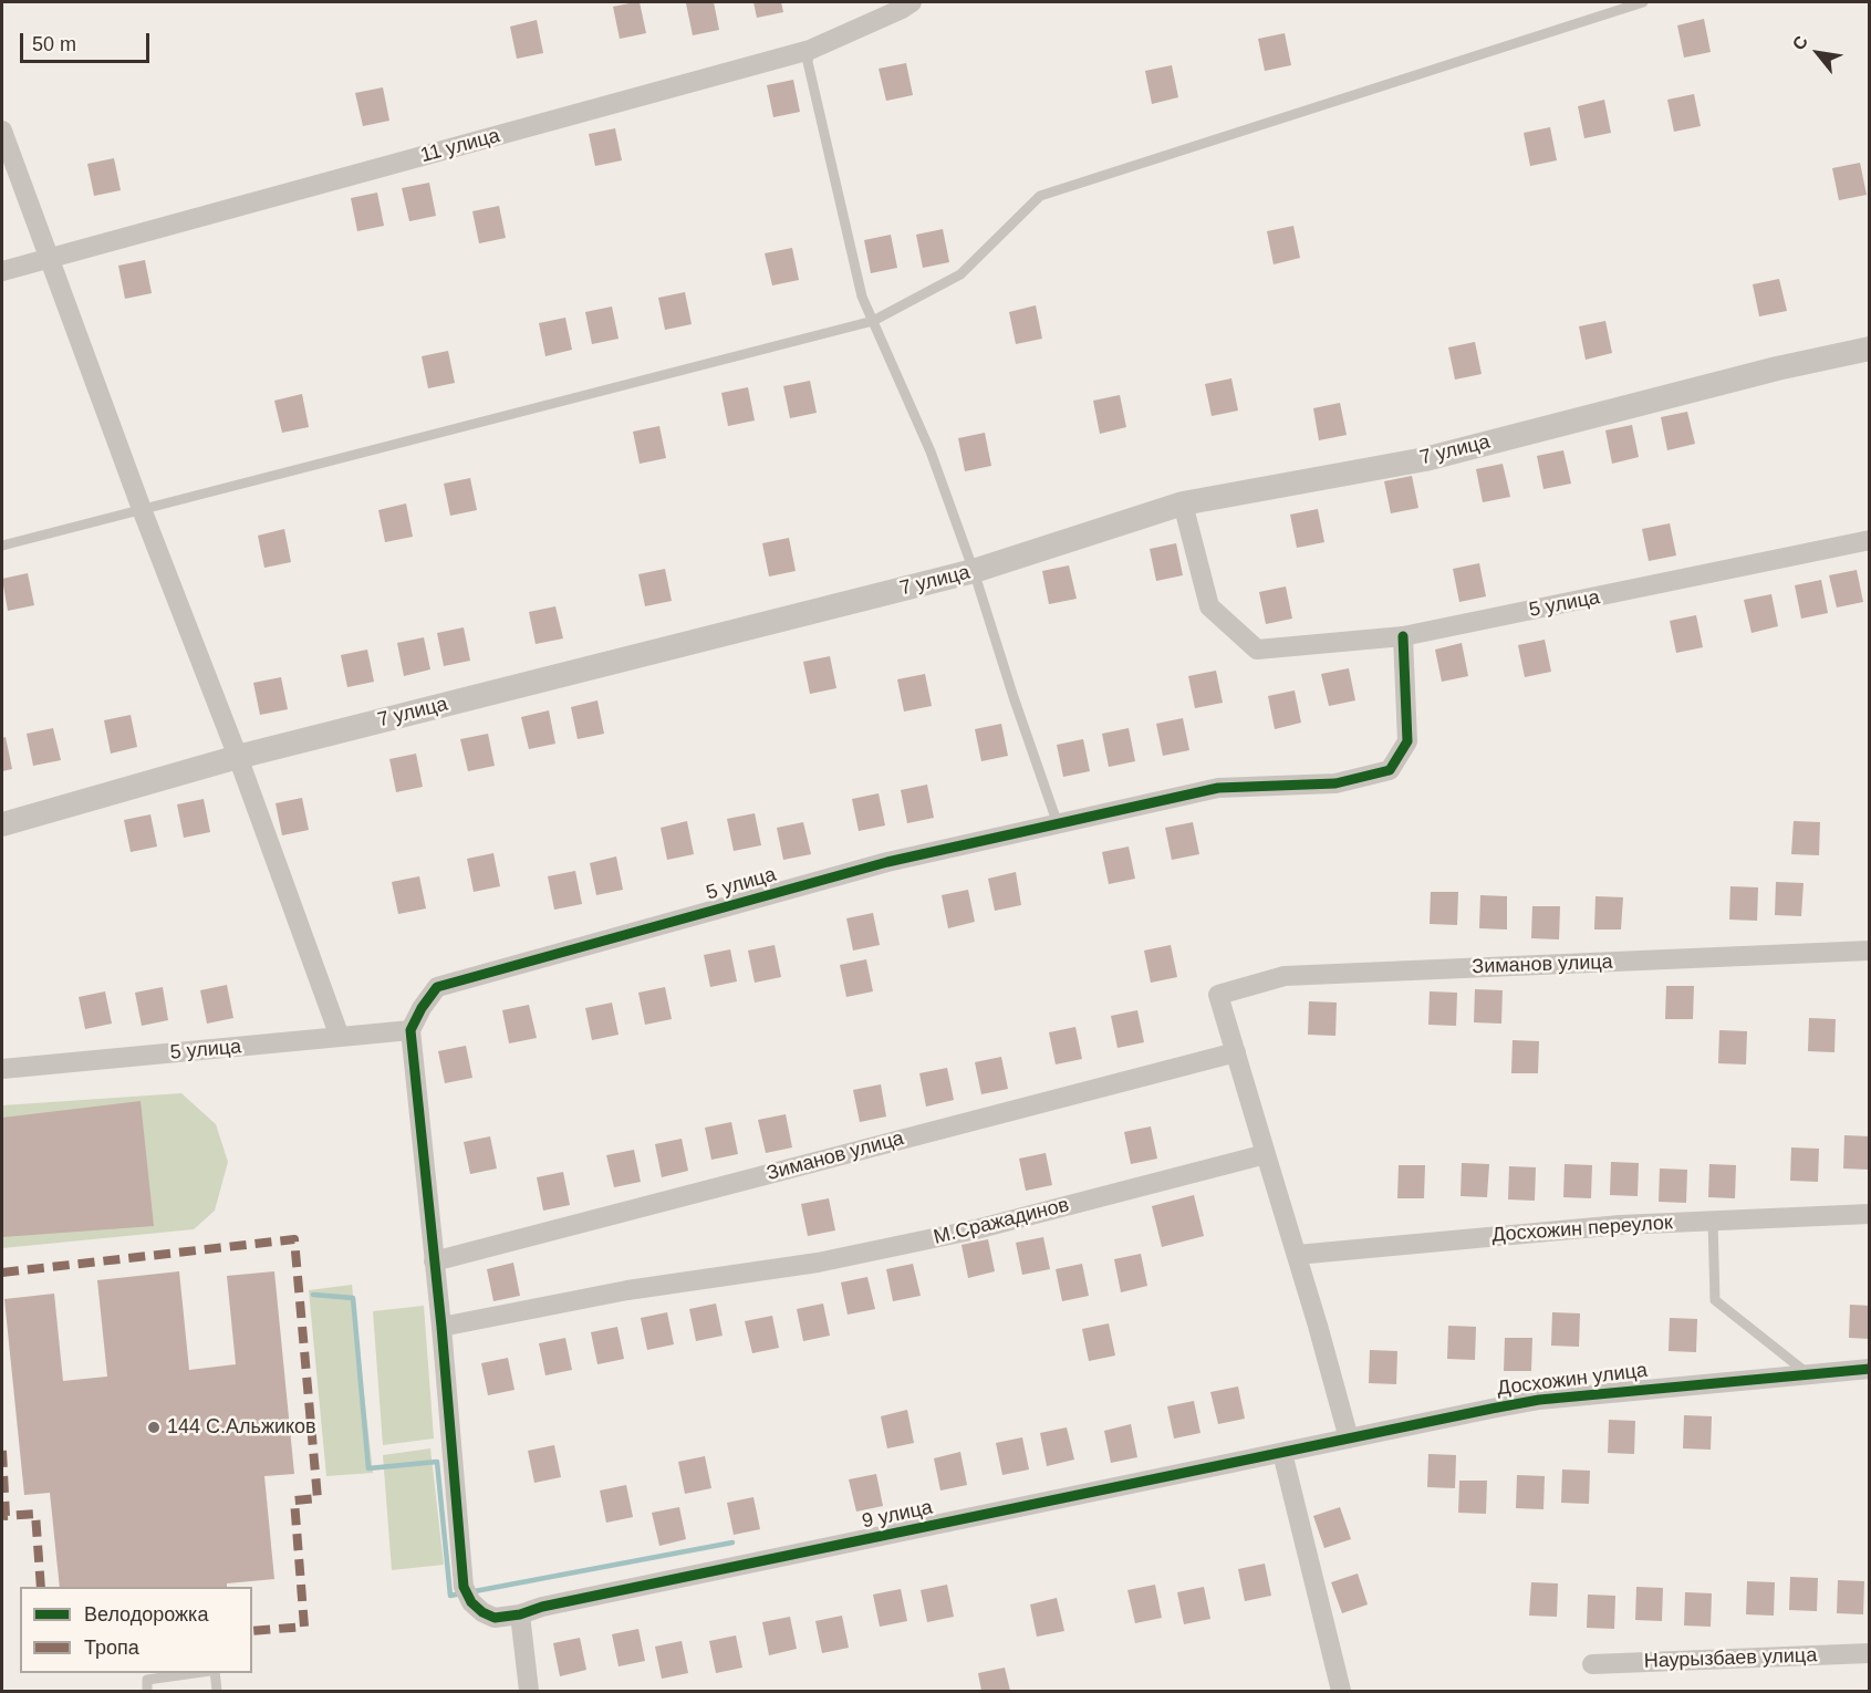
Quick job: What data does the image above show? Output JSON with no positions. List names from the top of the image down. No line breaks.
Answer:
{"streets":{"street":["11 улица","7 улица","5 улица","Зиманов улица","М.Сражадинов","Досхожин переулок","Досхожин улица","9 улица","Наурызбаев улица"]},"crossings":[["7 улица","5 улица"],["М.Сражадинов","9 улица"],["Досхожин улица","9 улица"]],"places":["144 С.Альжиков"],"legend":["Велодорожка","Тропа"],"scale_bar":"50 m","north":"top left"}
